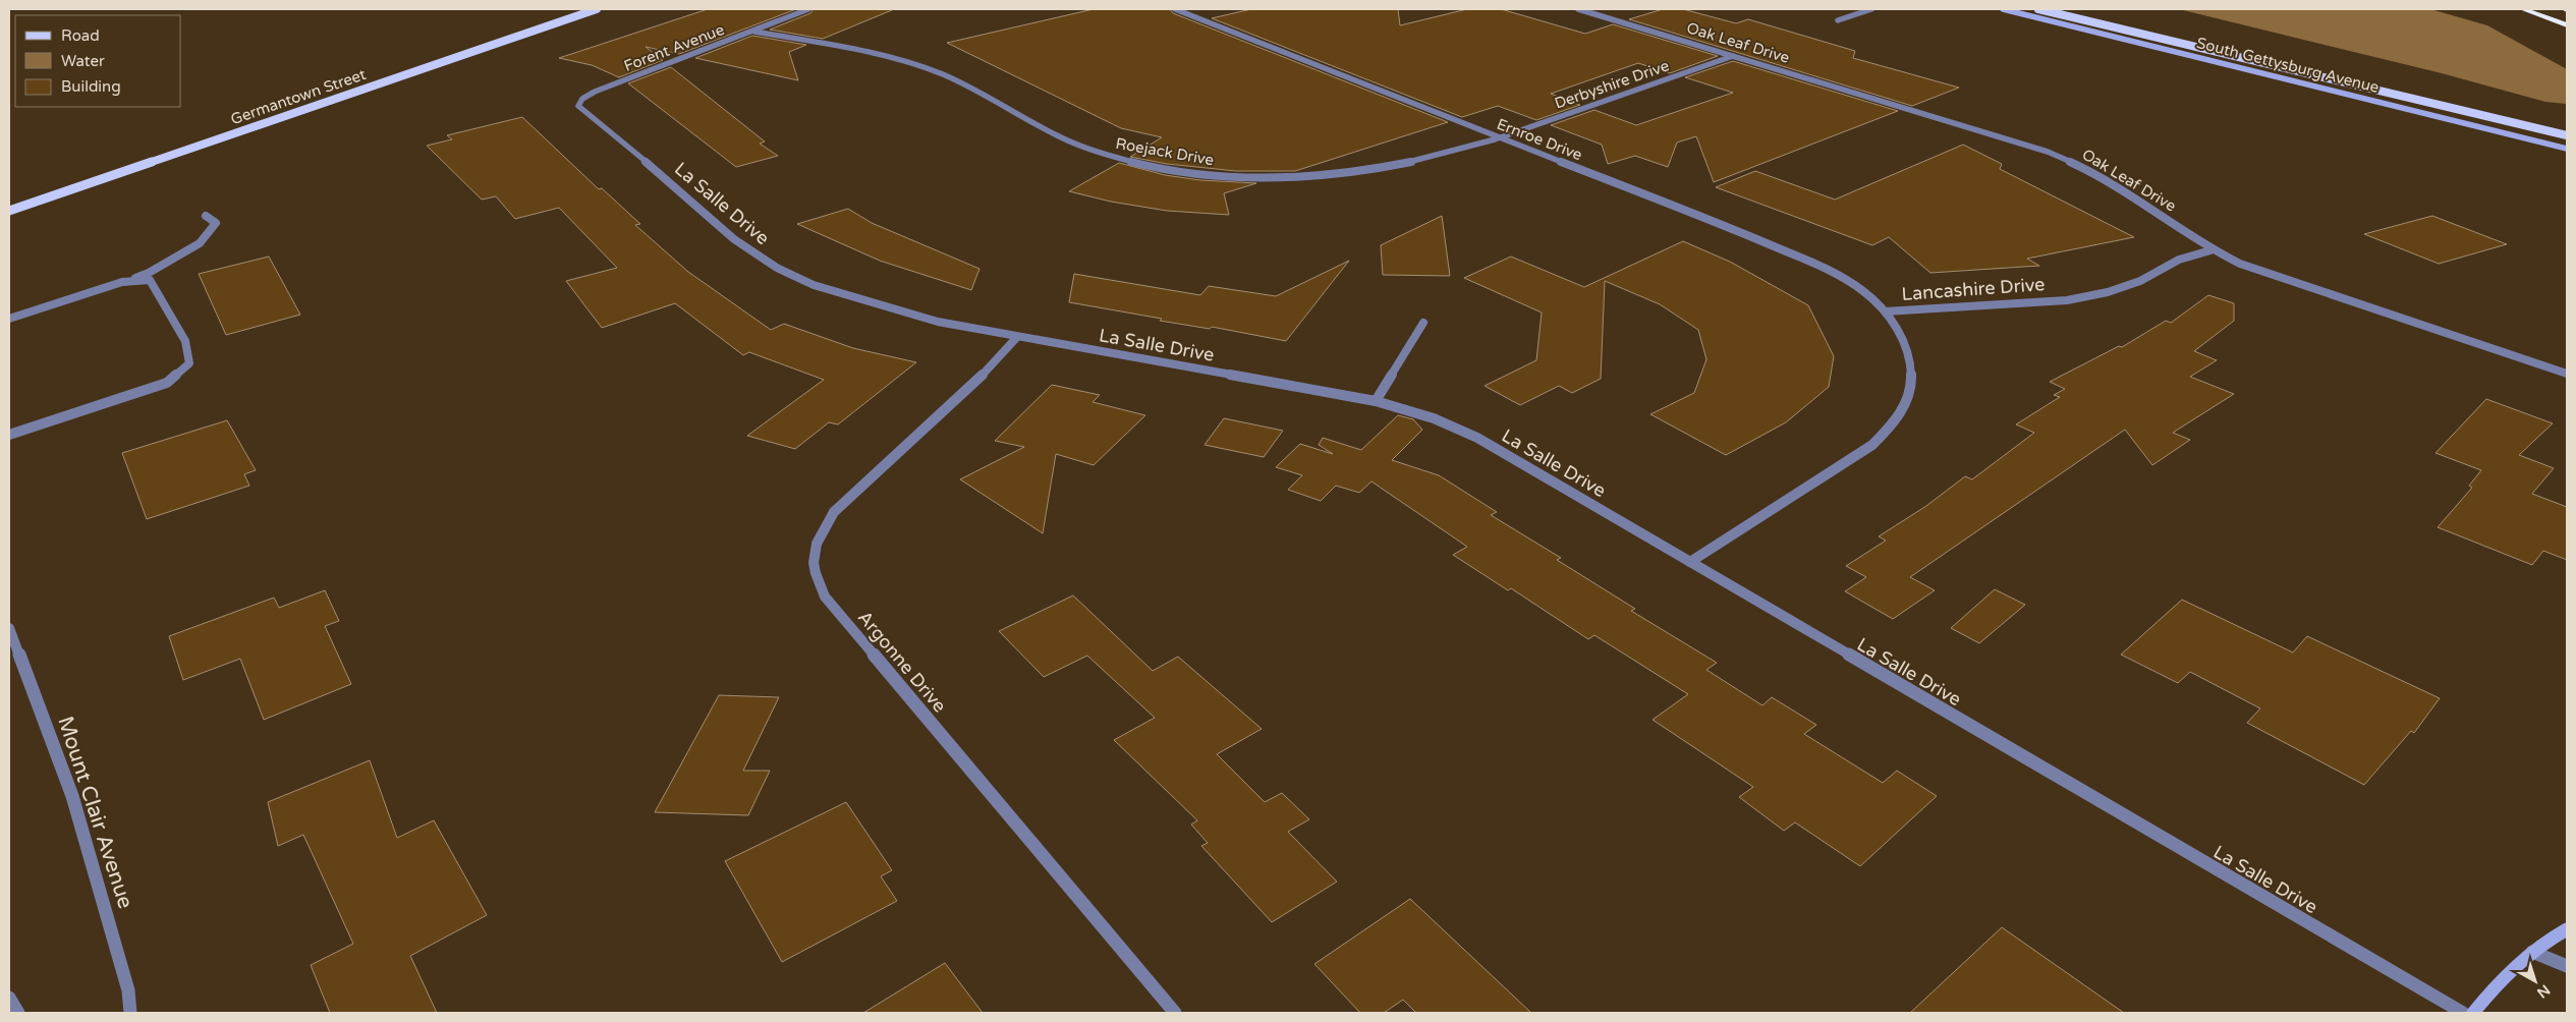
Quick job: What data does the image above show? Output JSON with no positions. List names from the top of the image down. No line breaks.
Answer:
{"streets":{"main road":["South Gettysburg Avenue","Germantown Street"],"street":["Oak Leaf Drive","Forent Avenue","Derbyshire Drive","Ernroe Drive","Roejack Drive","La Salle Drive","Lancashire Drive","Argonne Drive","Mount Clair Avenue"]},"crossings":[["Oak Leaf Drive","Derbyshire Drive"],["Oak Leaf Drive","Lancashire Drive"],["Forent Avenue","Roejack Drive"],["Forent Avenue","La Salle Drive"],["Derbyshire Drive","Ernroe Drive"],["Derbyshire Drive","Roejack Drive"],["Ernroe Drive","Roejack Drive"],["Ernroe Drive","Lancashire Drive"],["La Salle Drive","Lancashire Drive"],["La Salle Drive","Argonne Drive"]],"legend":["Road","Water","Building"],"north":"bottom right"}
